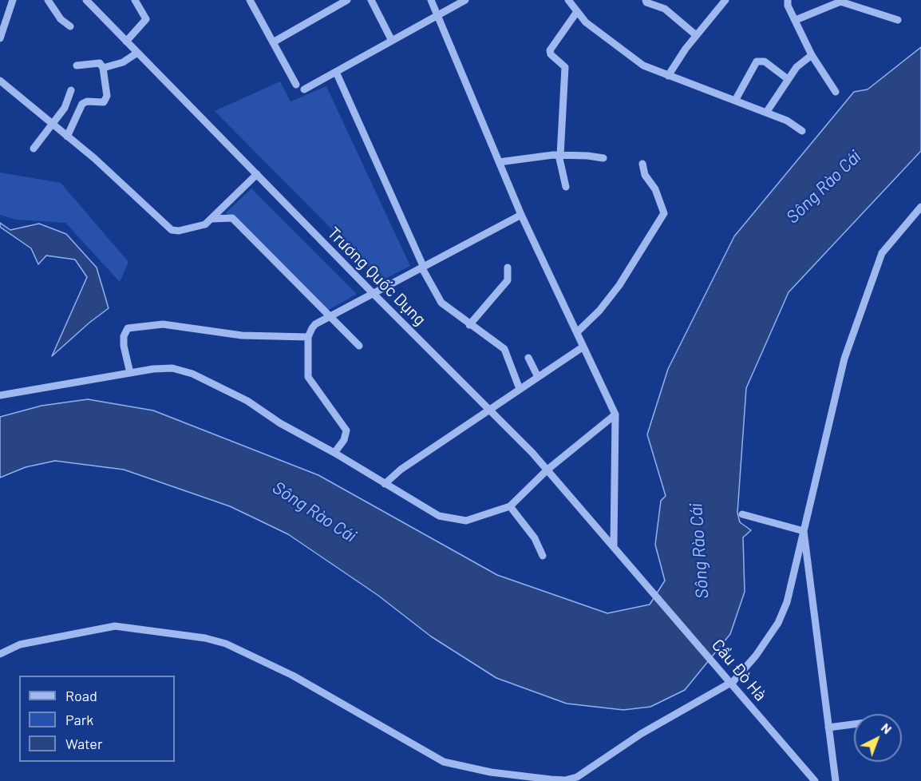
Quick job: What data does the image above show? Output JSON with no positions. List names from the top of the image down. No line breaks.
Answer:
{"streets":{"street":["Trương Quốc Dụng","Cầu Đò Hà"]},"crossings":[["Trương Quốc Dụng","Cầu Đò Hà"]],"water":["Sông Rào Cái"],"legend":["Road","Park","Water"],"north":"top right"}
